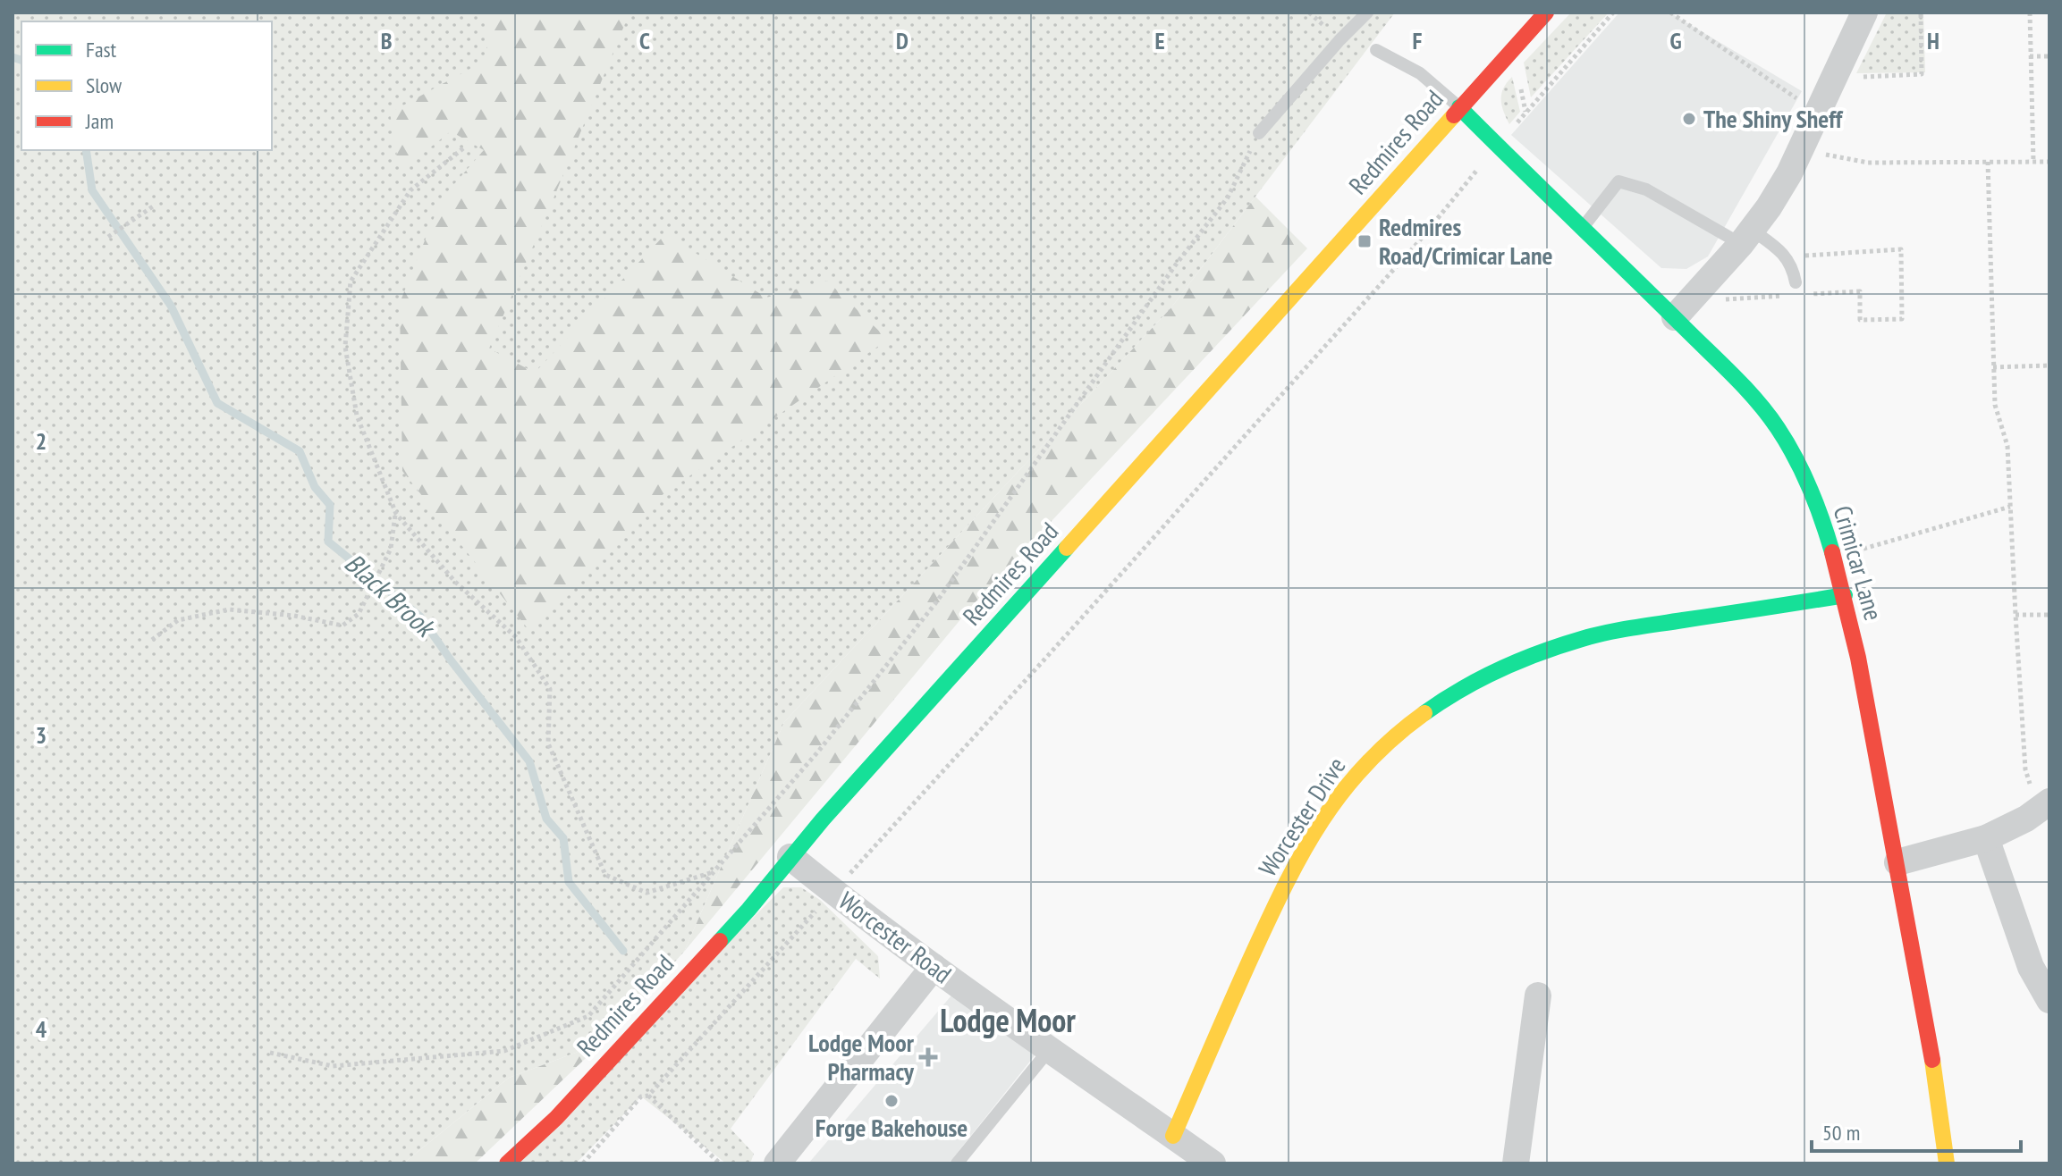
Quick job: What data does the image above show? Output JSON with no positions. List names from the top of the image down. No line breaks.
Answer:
{"streets":{"street":["Redmires Road","Crimicar Lane","Worcester Drive","Worcester Road"]},"crossings":[["Redmires Road","Crimicar Lane"],["Redmires Road","Worcester Road"],["Crimicar Lane","Worcester Drive"],["Worcester Drive","Worcester Road"]],"districts":["Lodge Moor"],"water":["Black Brook"],"places":{"other":["The Shiny Sheff","Forge Bakehouse"],"transit":["Redmires Road/Crimicar Lane"],"health":["Lodge Moor Pharmacy"]},"legend":["Fast","Slow","Jam"],"scale_bar":"50 m","grid":{"columns":["B","C","D","E","F","G","H"],"rows":["2","3","4"]}}
